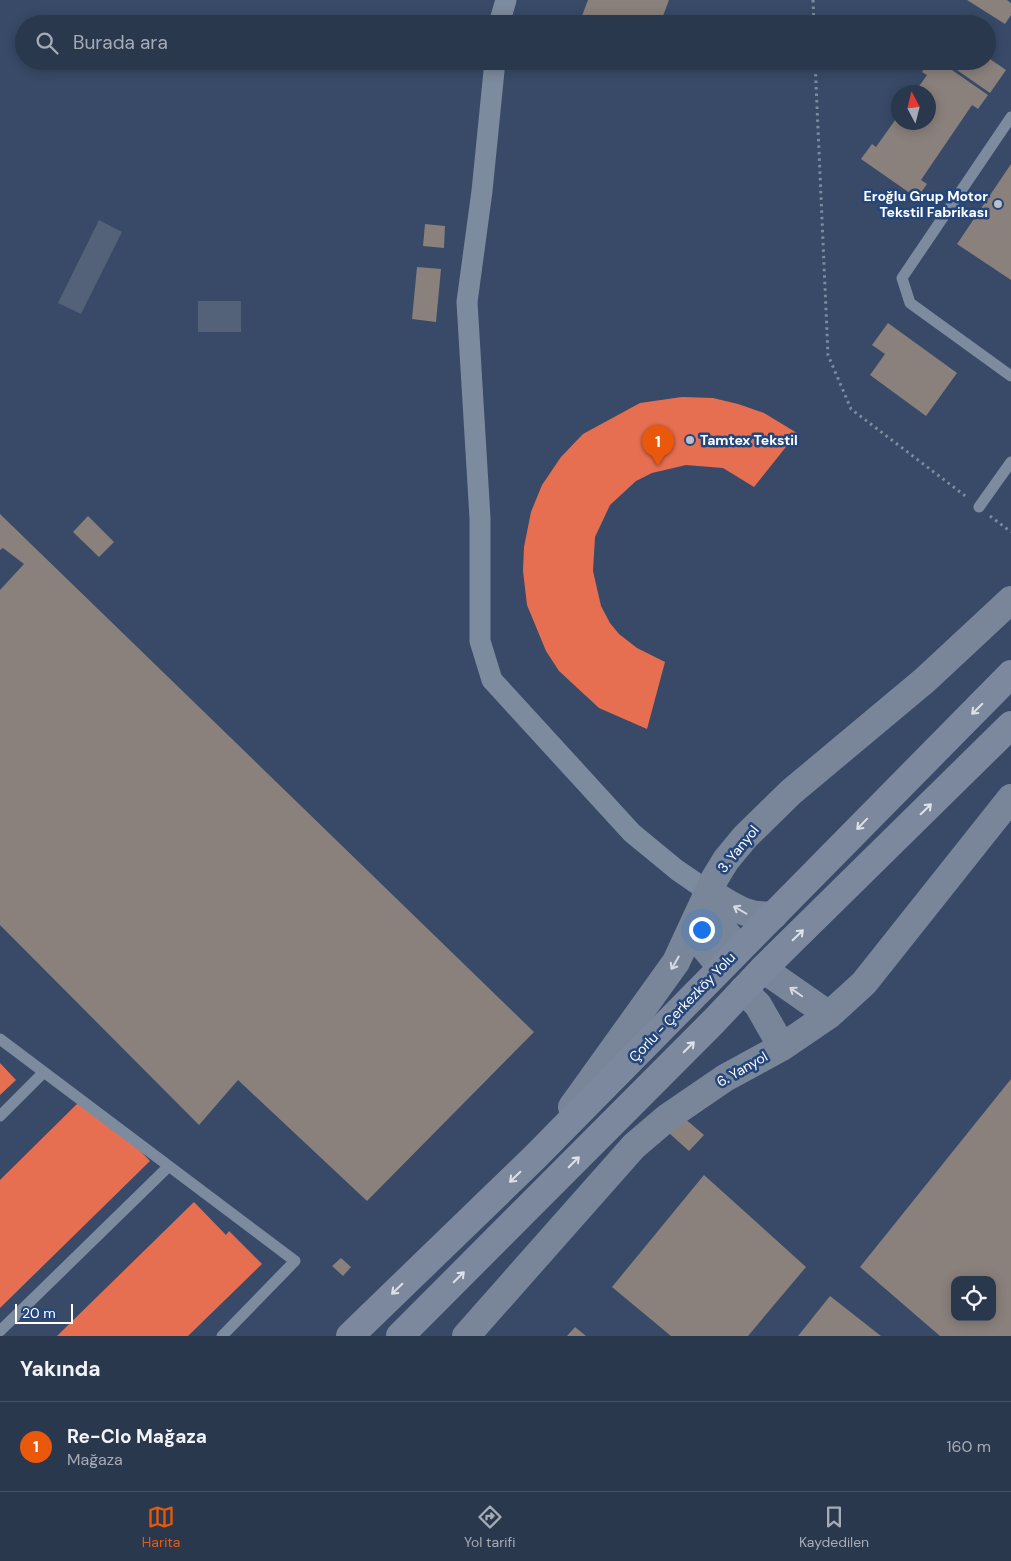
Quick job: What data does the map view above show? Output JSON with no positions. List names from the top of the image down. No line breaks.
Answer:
{"streets":{"main road":["3. Yanyol","Çorlu - Çerkezköy Yolu","6. Yanyol"]},"crossings":[["3. Yanyol","Çorlu - Çerkezköy Yolu"]],"places":["Eroğlu Grup Motor Tekstil Fabrikası","Tamtex Tekstil"],"scale_bar":"20 m","north":"top","page":{"search":"Burada ara","pins":"1","scale":"20 m","heading":"Yakında","list":[{"mark":"1","name":"Re-Clo Mağaza","note":"Mağaza","value":"160 m"}],"nav":["Harita","Yol tarifi","Kaydedilen"]}}
